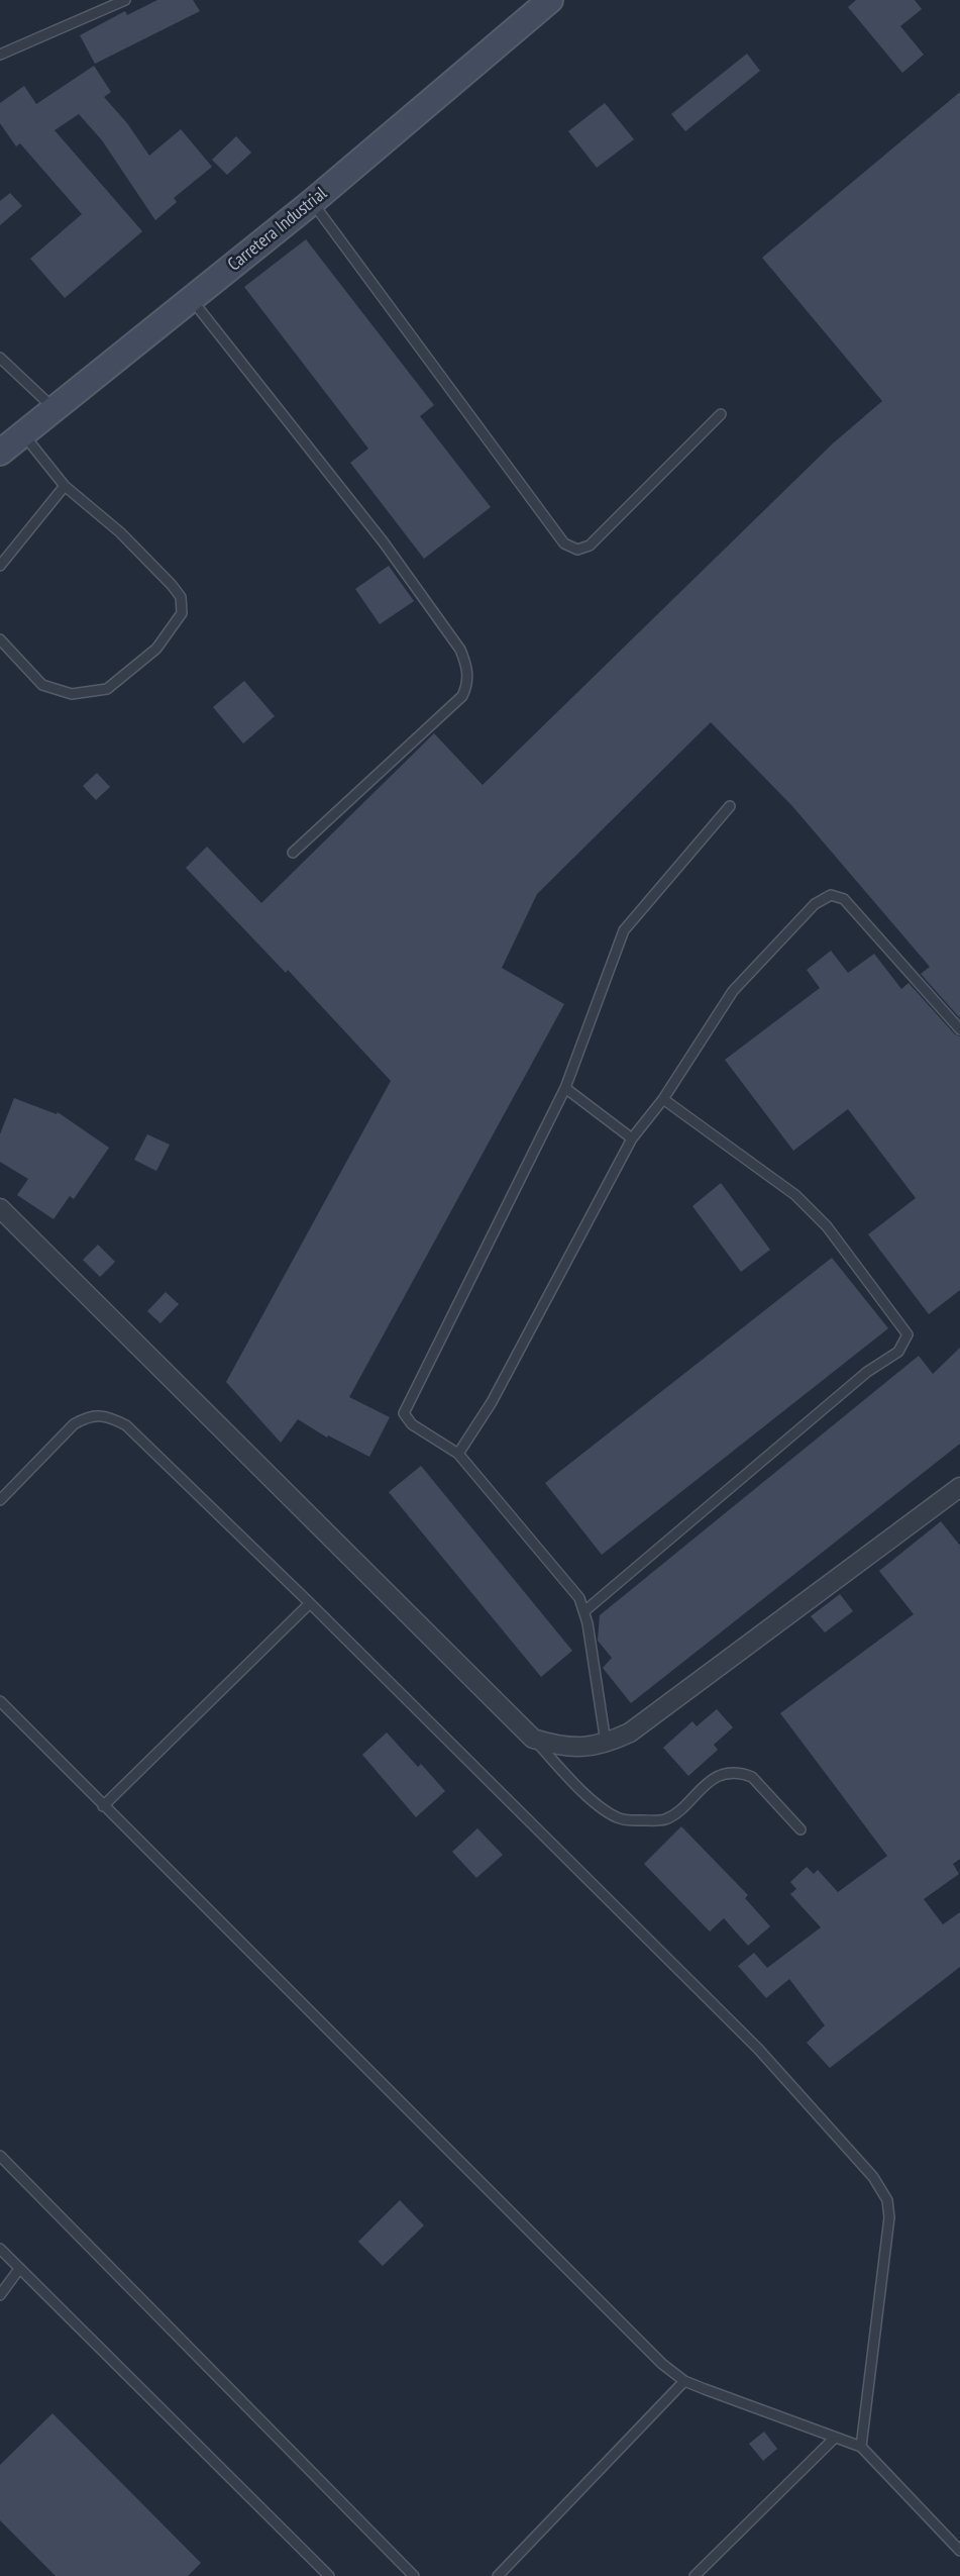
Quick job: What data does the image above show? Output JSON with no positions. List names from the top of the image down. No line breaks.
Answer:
{"streets":{"main road":["Carretera Industrial"]}}
